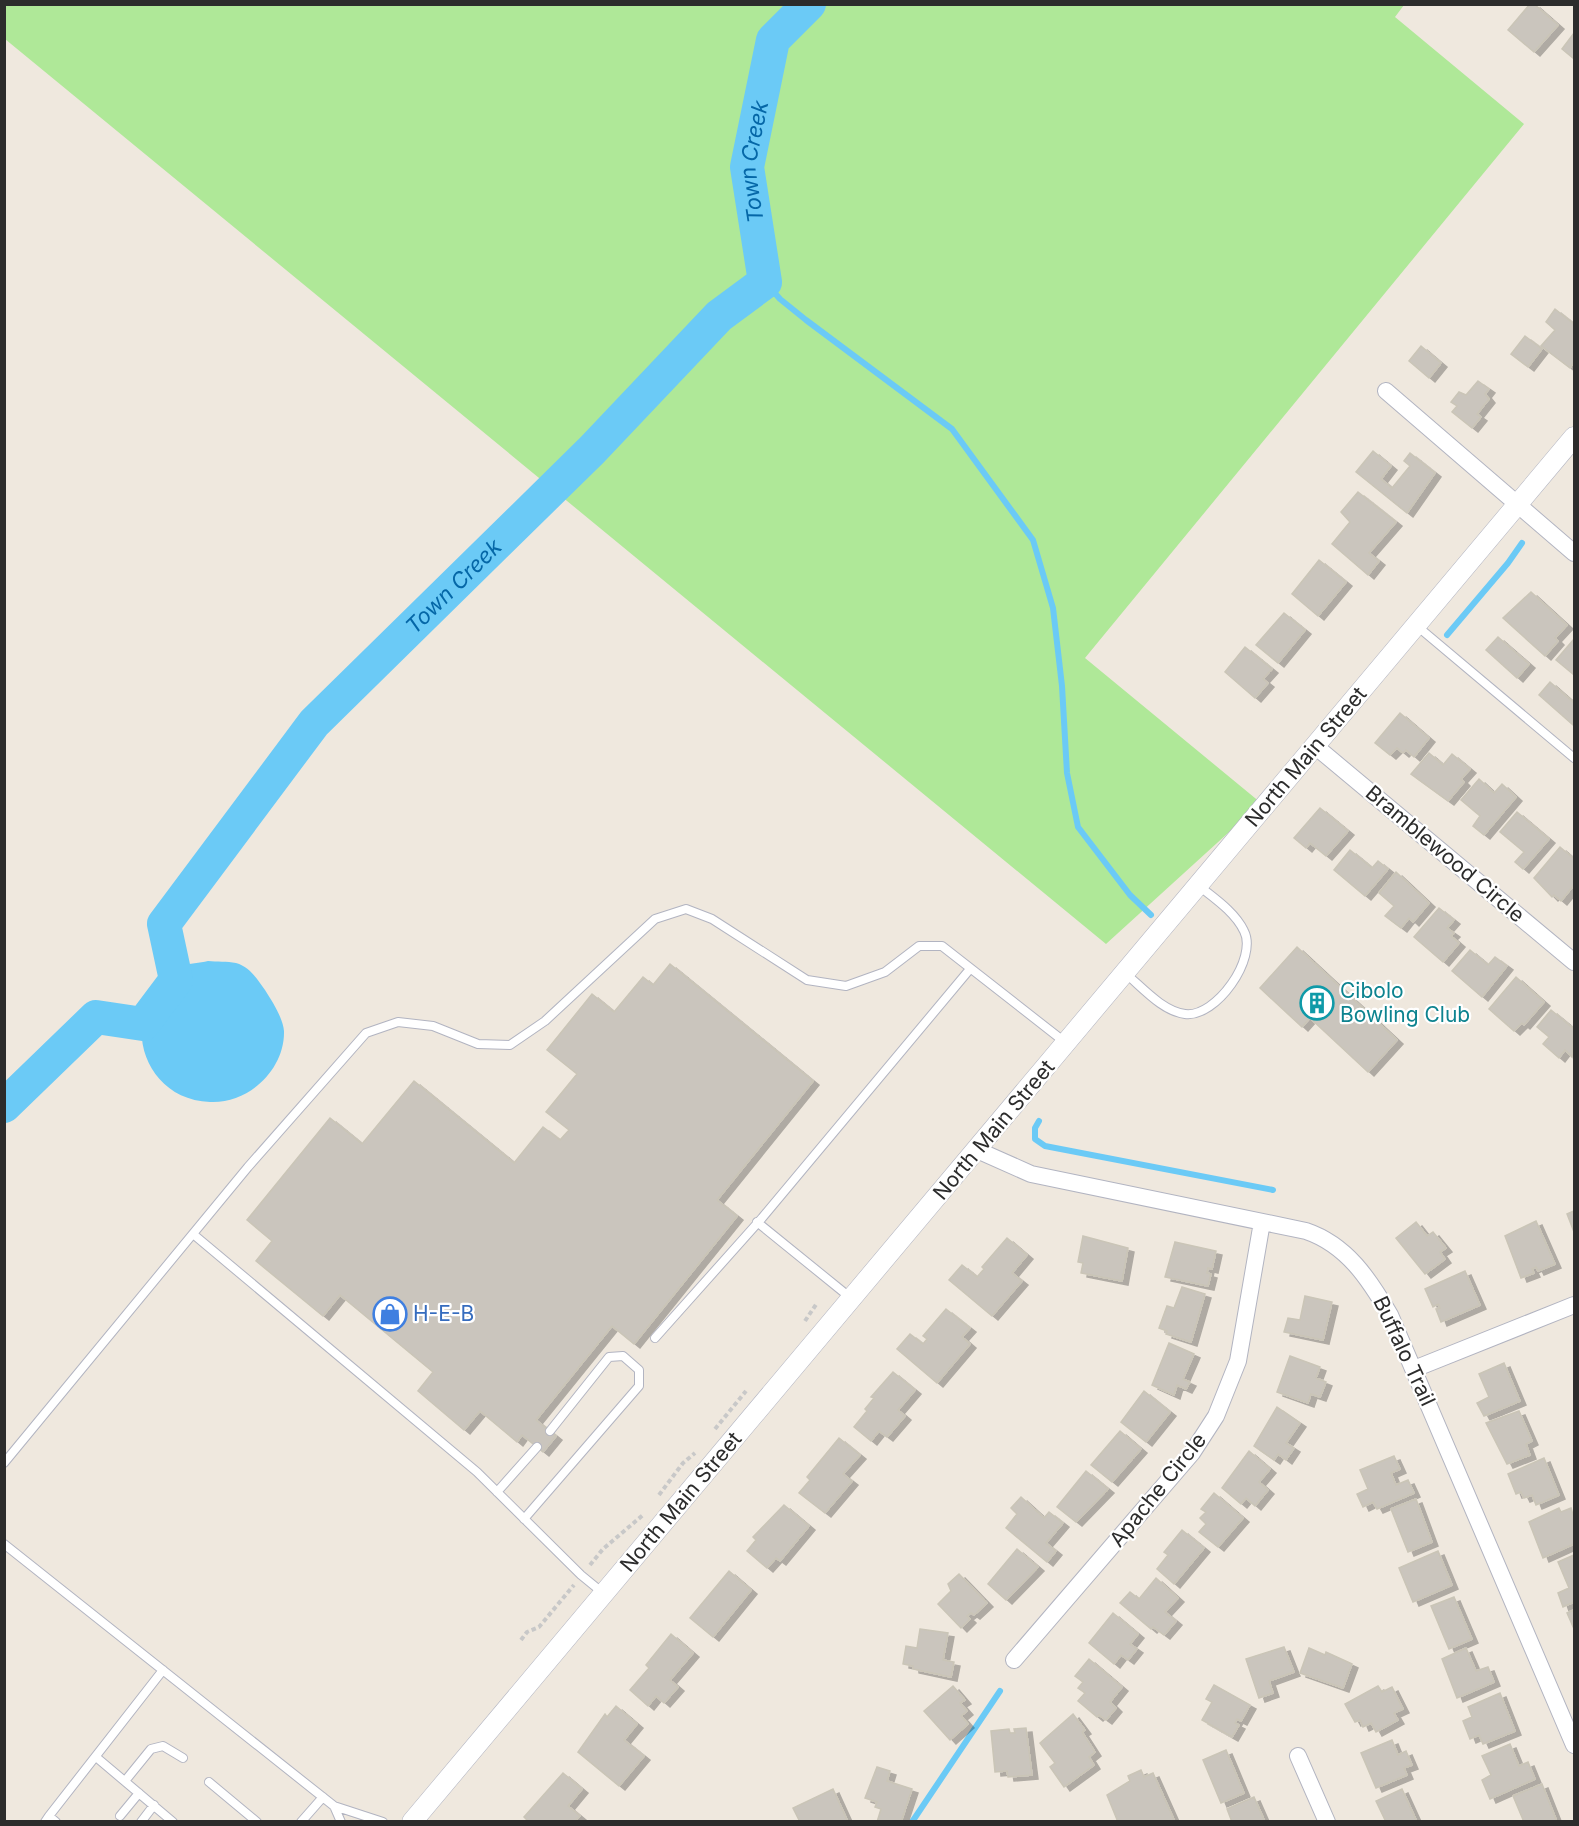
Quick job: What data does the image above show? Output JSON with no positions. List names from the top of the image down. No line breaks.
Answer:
{"streets":{"street":["North Main Street","Bramblewood Circle","Buffalo Trail","Apache Circle"]},"crossings":[["North Main Street","Bramblewood Circle"],["North Main Street","Buffalo Trail"],["Buffalo Trail","Apache Circle"]],"water":["Town Creek"],"places":{"building":["Cibolo Bowling Club"],"shop":["H-E-B"]}}
